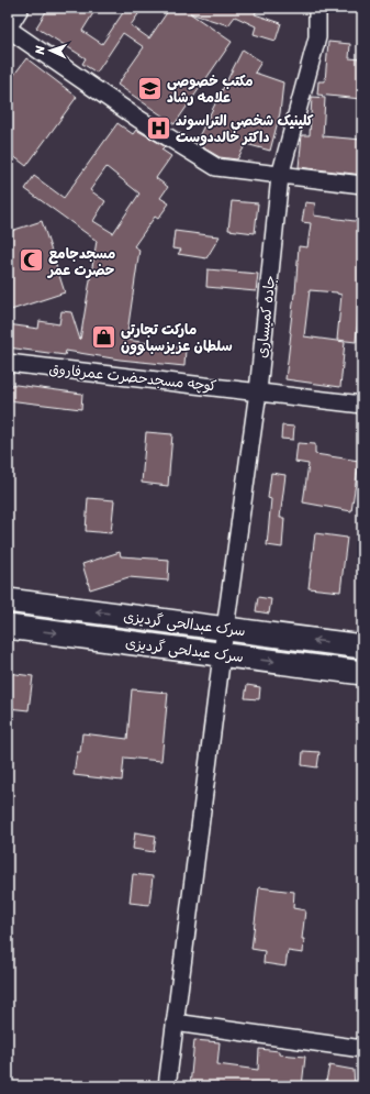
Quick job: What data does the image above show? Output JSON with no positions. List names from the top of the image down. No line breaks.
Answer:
{"streets":{"main road":["سرک عبدالحی گردیزی","سرک عبدلحی گردیزی"],"street":["جاده کمیساری","کوچه مسجدحضرت عمرفاروق"]},"crossings":[["جاده کمیساری","کوچه مسجدحضرت عمرفاروق"],["جاده کمیساری","سرک عبدالحی گردیزی"],["جاده کمیساری","سرک عبدلحی گردیزی"]],"one_way":["سرک عبدالحی گردیزی","سرک عبدلحی گردیزی"],"places":{"school or university":["مکتب خصوصی علامه رشاد"],"hospital":["کلینیک شخصی التراسوند داکتر خالددوست"],"mosque":["مسجدجامع حضرت عمر"],"shop":["مارکت تجارتی سلطان عزیزسباوون"]},"north":"left"}
